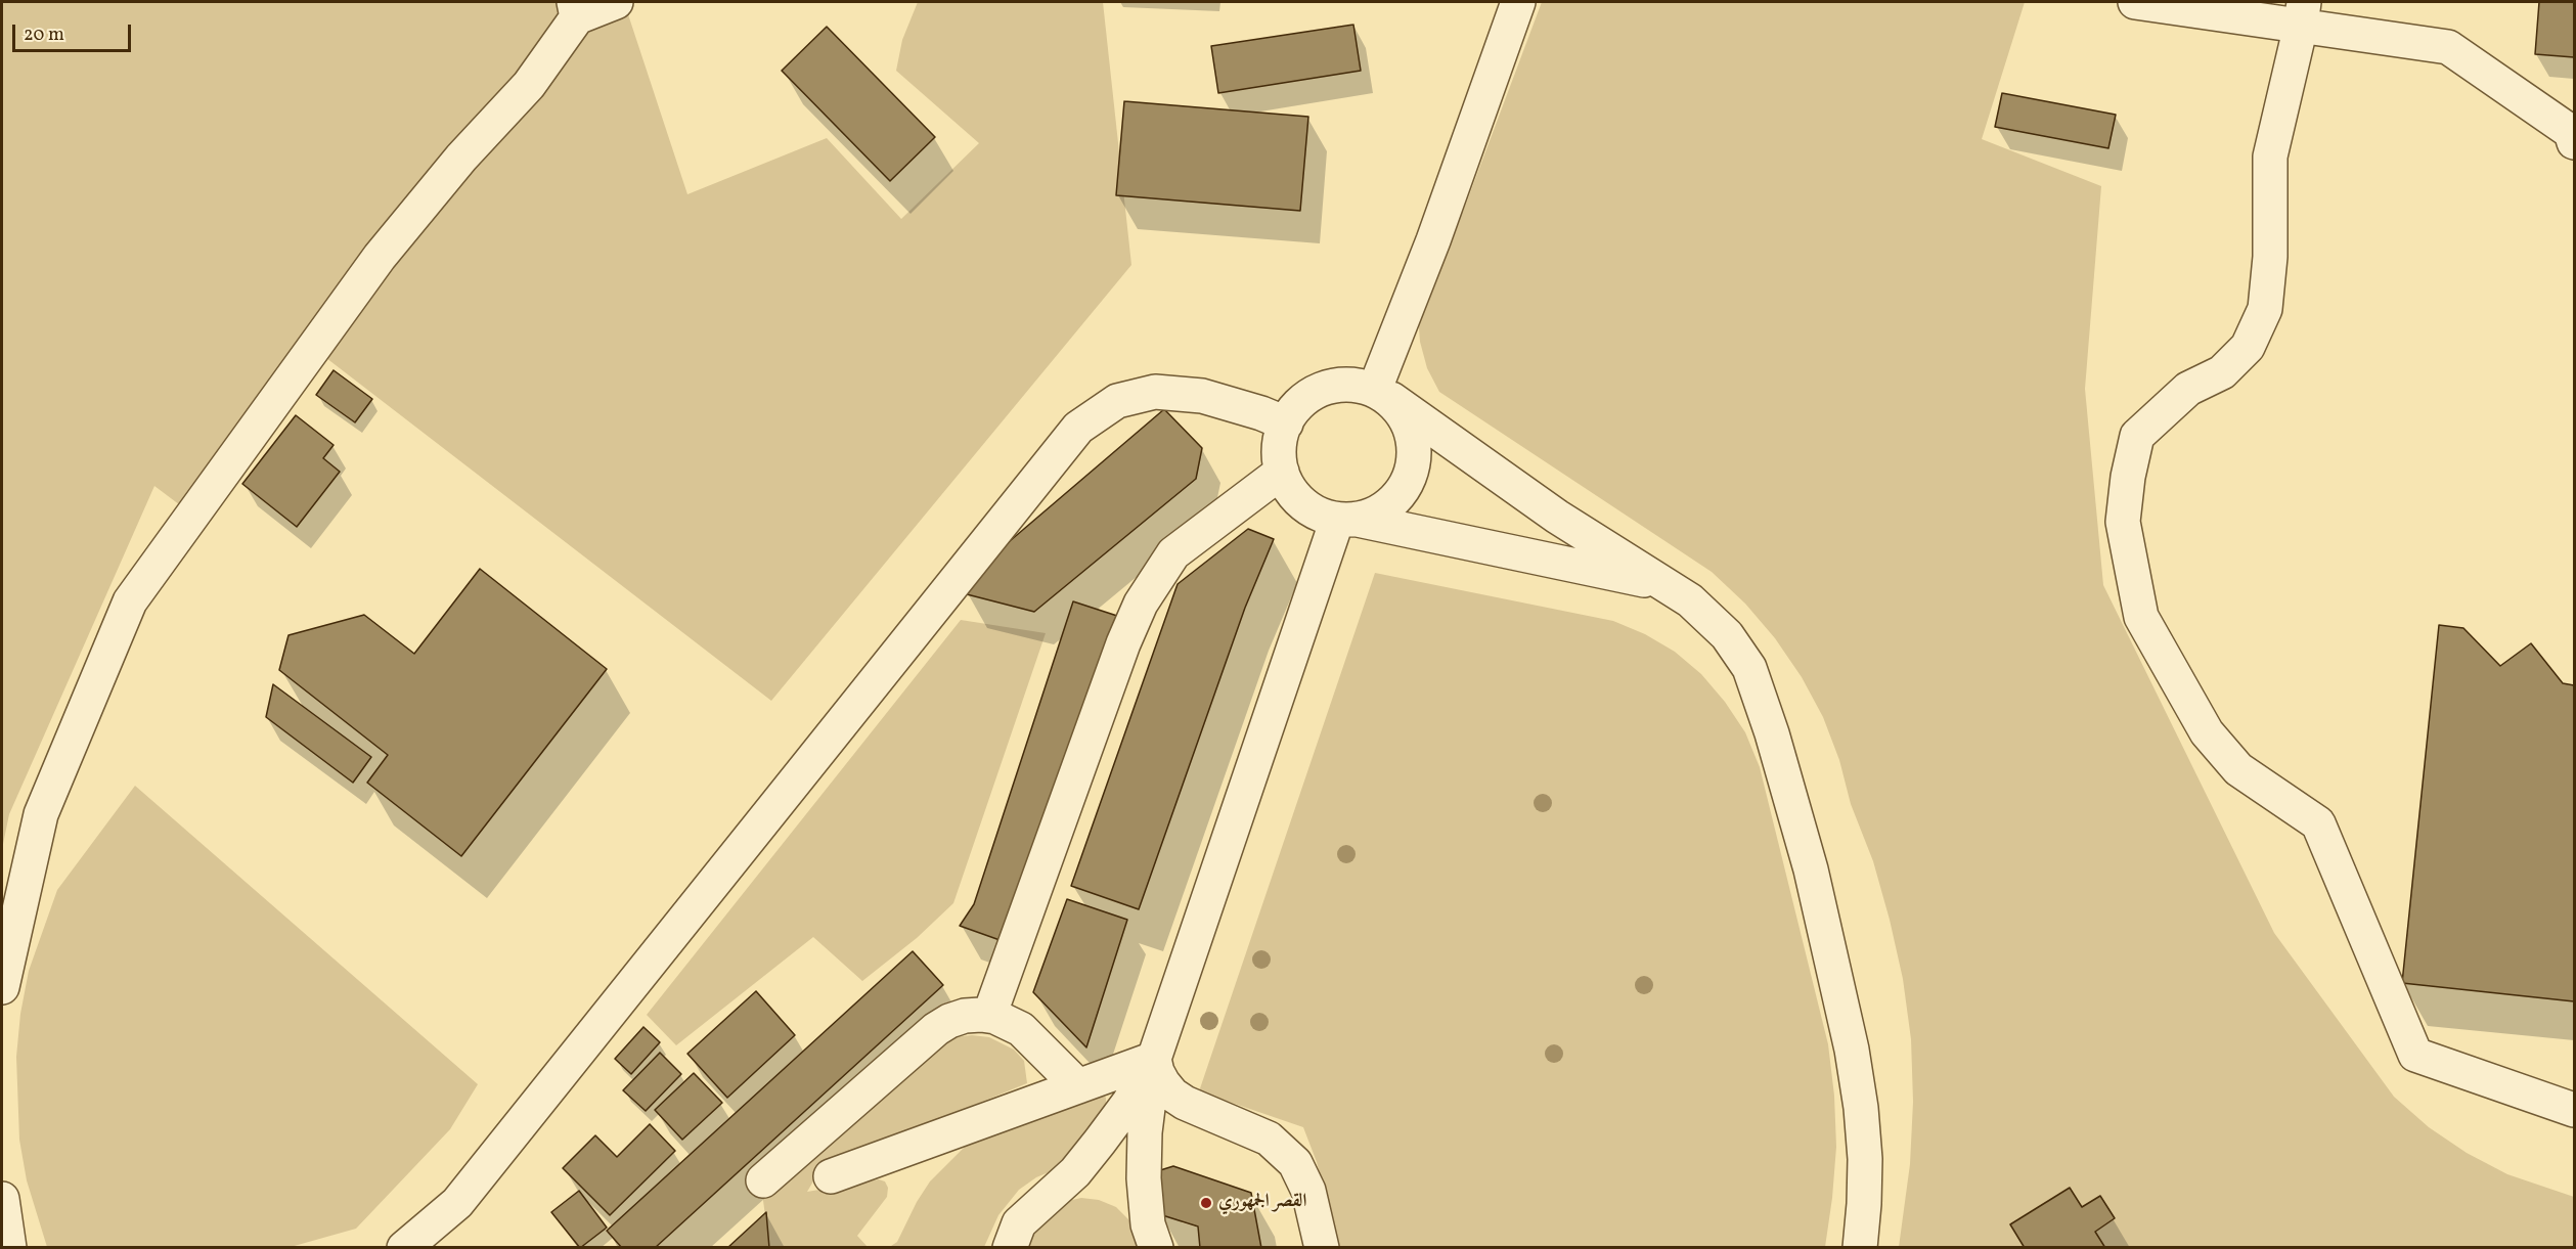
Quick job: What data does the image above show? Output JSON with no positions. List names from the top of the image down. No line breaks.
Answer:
{"places":["القصر الجمهوري"],"scale_bar":"20 m"}
